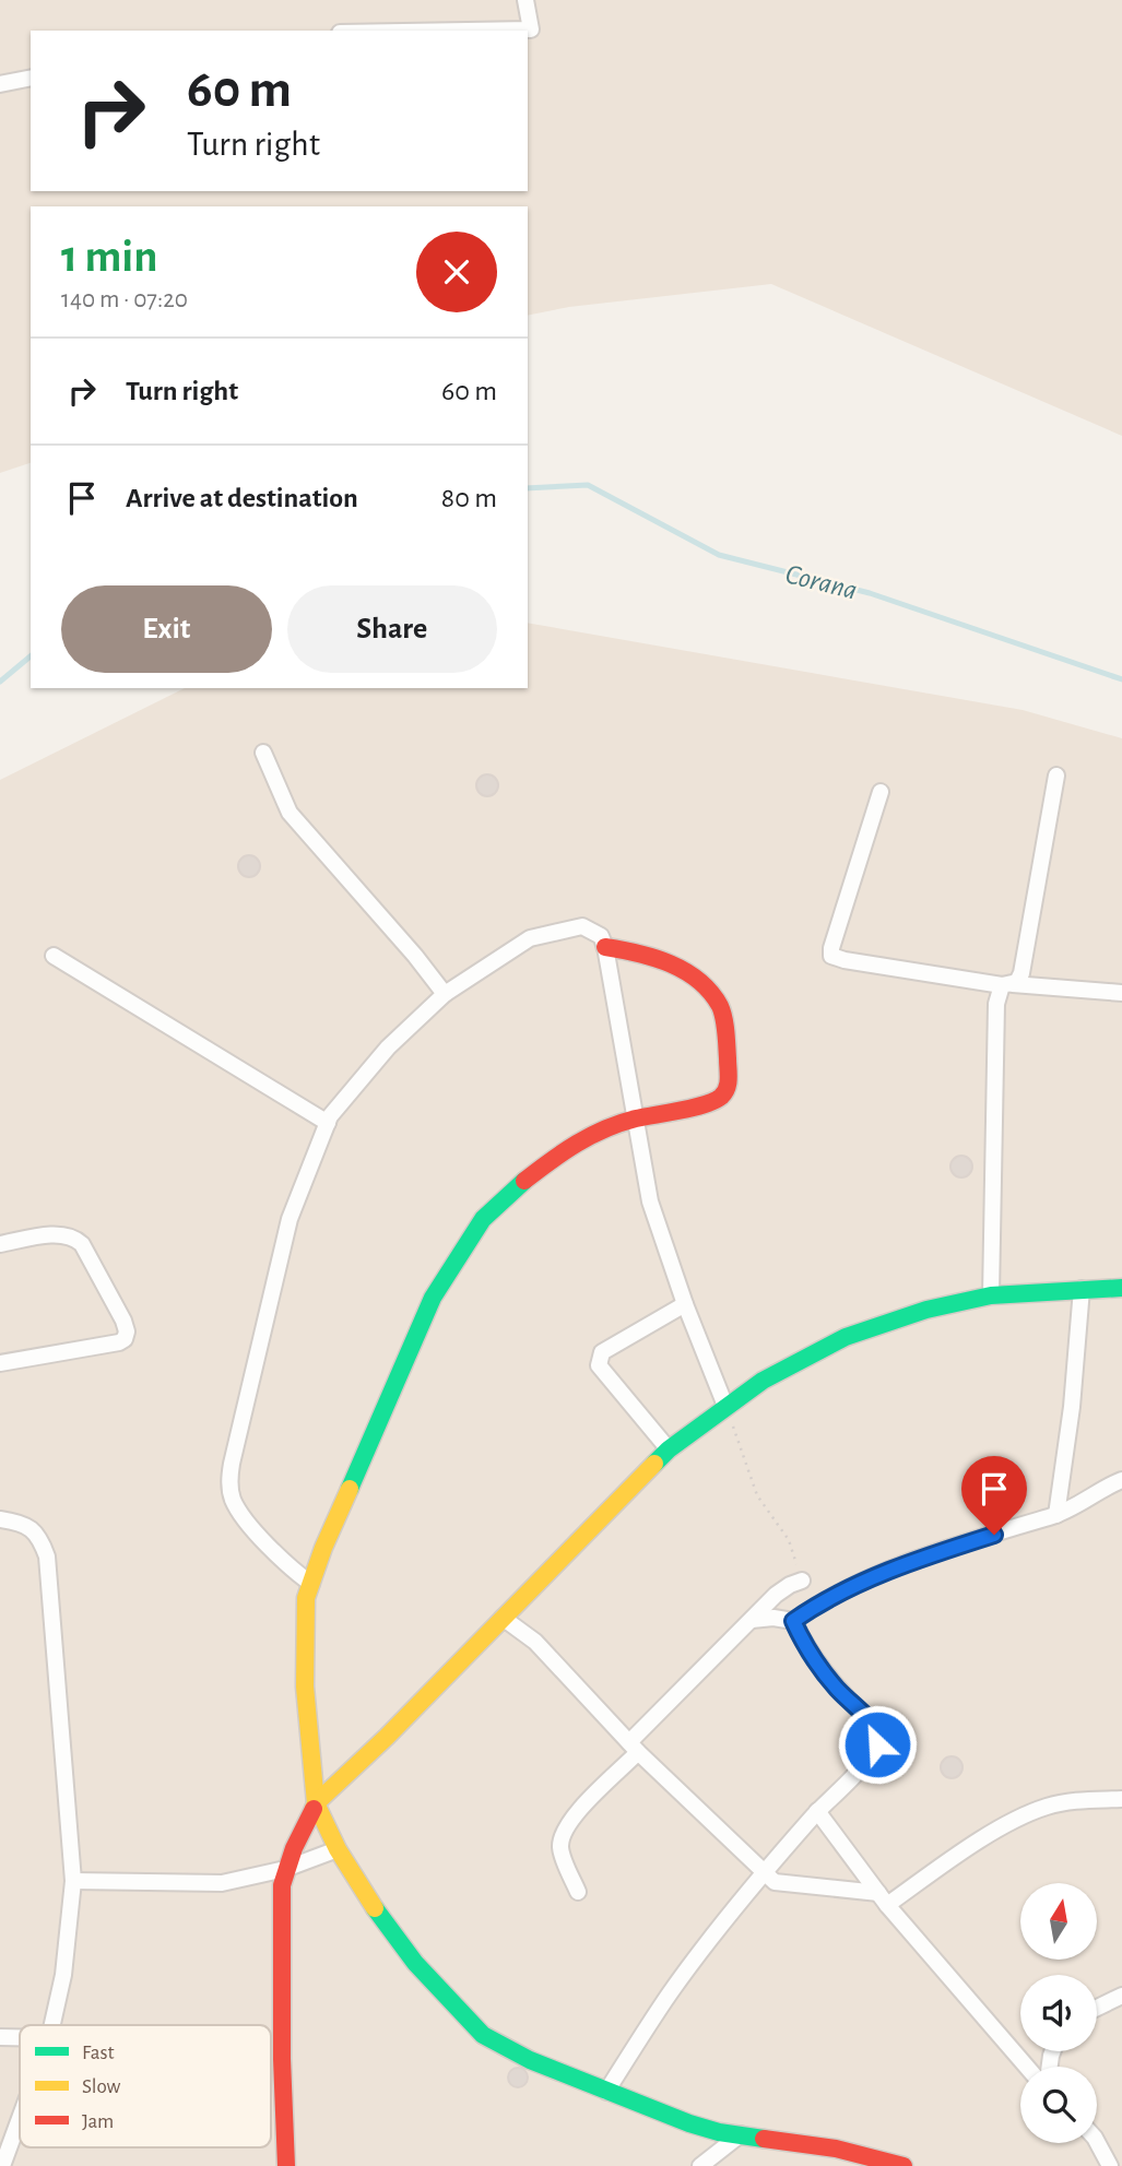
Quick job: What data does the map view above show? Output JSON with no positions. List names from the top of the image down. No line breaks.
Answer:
{"water":["Corana"],"legend":["Fast","Slow","Jam"],"north":"top","page":{"turn":["60 m","Turn right"],"heading":["1 min","140 m · 07:20"],"list":[{"name":"Turn right","value":"60 m"},{"name":"Arrive at destination","value":"80 m"}],"buttons":["Exit","Share"]}}
